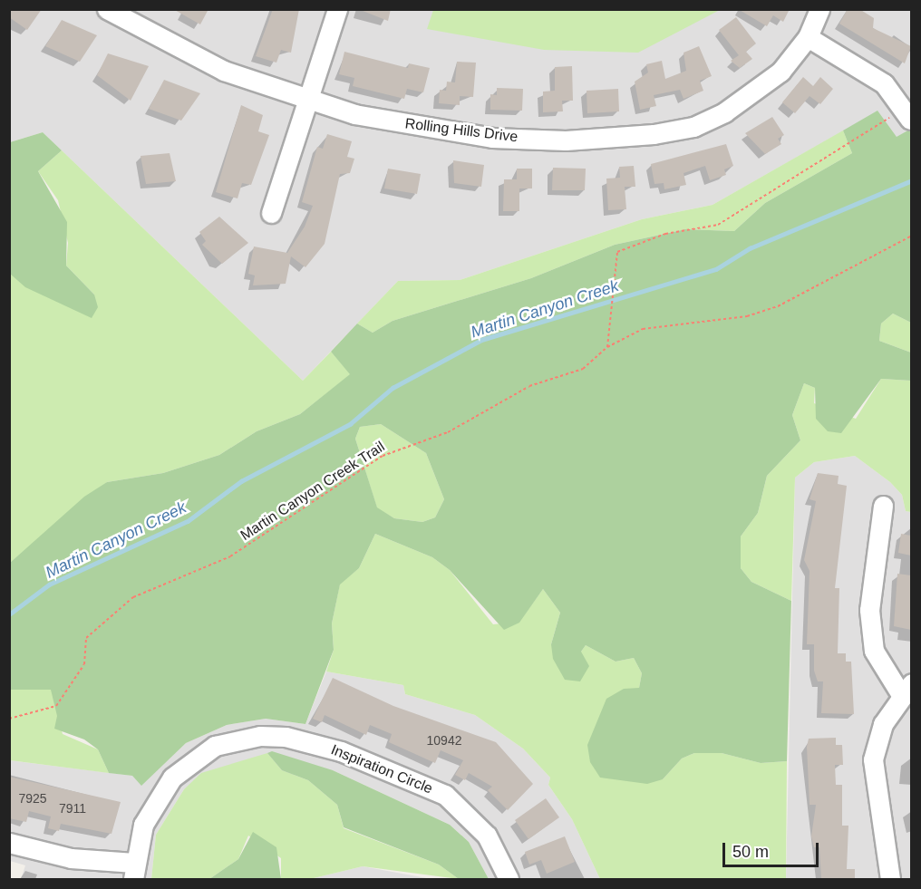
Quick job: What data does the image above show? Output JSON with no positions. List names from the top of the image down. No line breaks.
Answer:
{"streets":{"street":["Rolling Hills Drive","Inspiration Circle"],"path":["Martin Canyon Creek Trail"]},"water":["Martin Canyon Creek"],"house_numbers":["10942","7925","7911"],"scale_bar":"50 m"}
